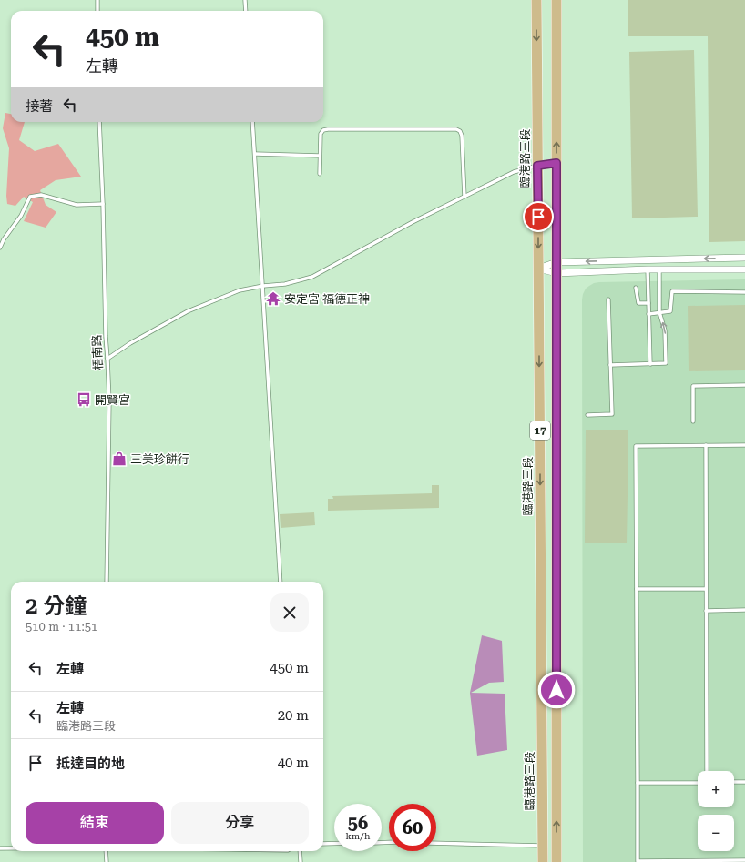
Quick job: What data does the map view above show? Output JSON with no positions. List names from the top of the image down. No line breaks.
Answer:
{"streets":{"main road":["臨港路三段","17"],"lane":["梧南路"]},"places":{"temple":["安定宮 福德正神"],"bus stop":["開賢宮"],"shop":["三美珍餅行"]},"page":{"turn":["450 m","左轉"],"then":"接著","heading":["2 分鐘","510 m · 11:51"],"list":[{"name":"左轉","value":"450 m"},{"name":"左轉","note":"臨港路三段","value":"20 m"},{"name":"抵達目的地","value":"40 m"}],"map_buttons":["+","−"],"buttons":["結束","分享"],"speed":"56 km/h","limit":"60"}}
